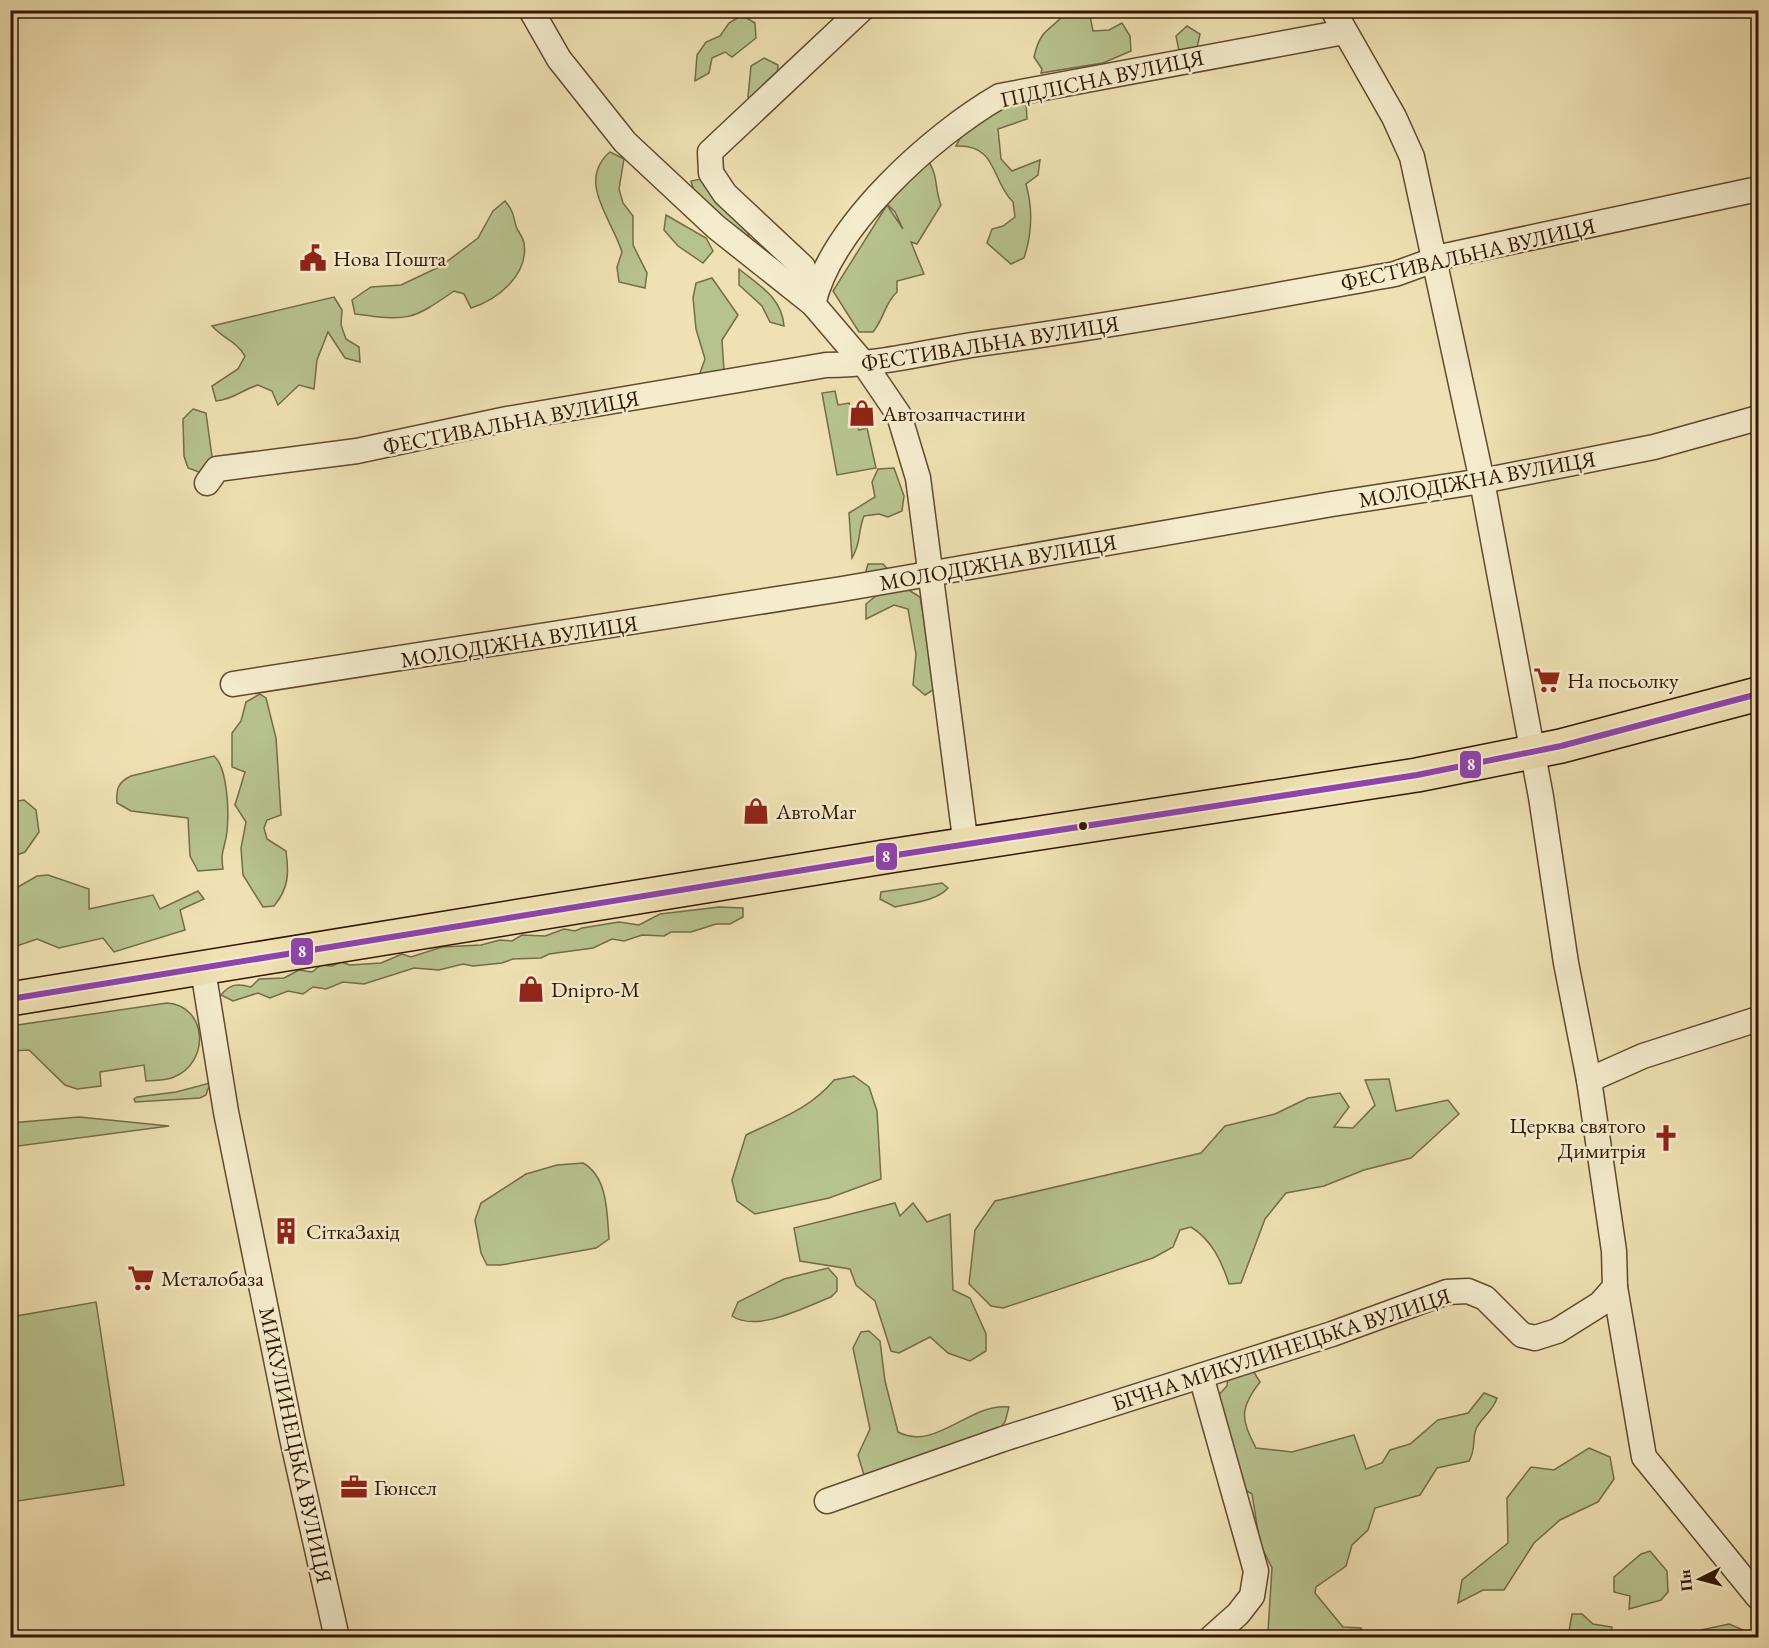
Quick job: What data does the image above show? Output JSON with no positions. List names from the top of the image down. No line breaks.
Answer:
{"streets":{"street":["ПІДЛІСНА ВУЛИЦЯ","ФЕСТИВАЛЬНА ВУЛИЦЯ","МОЛОДІЖНА ВУЛИЦЯ","БІЧНА МИКУЛИНЕЦЬКА ВУЛИЦЯ","МИКУЛИНЕЦЬКА ВУЛИЦЯ"]},"places":{"public building":["Нова Пошта"],"shop":["Автозапчастини","АвтоМаг","Dnipro-M"],"supermarket":["На посьолку","Металобаза"],"church":["Церква святого Димитрія"],"building":["СіткаЗахід"],"office":["Гюнсел"]},"lines":["transit line 8"],"north":"left"}
